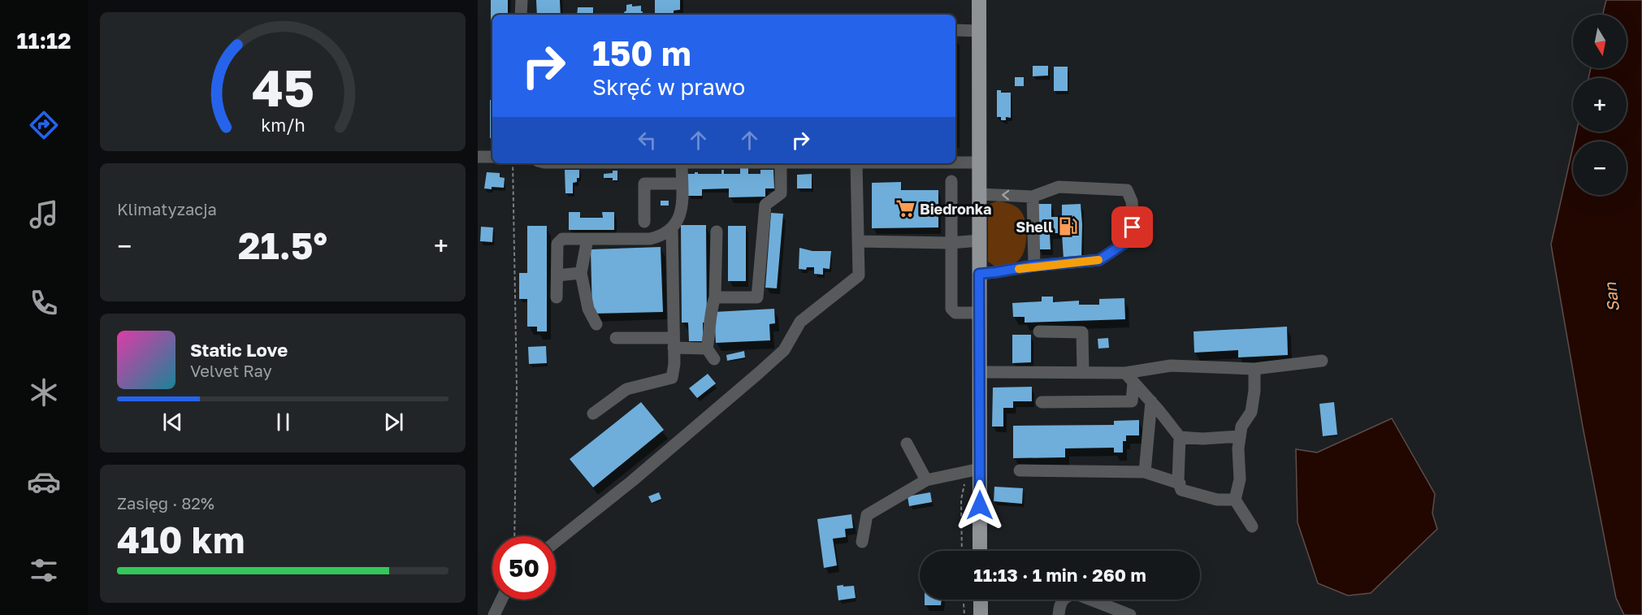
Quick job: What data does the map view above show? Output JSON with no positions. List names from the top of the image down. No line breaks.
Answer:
{"water":["San"],"places":{"supermarket":["Biedronka"],"fuel station":["Shell"]},"north":"bottom","page":{"tabs":"11:12","map_buttons":["+","−"],"turn":["150 m","Skręć w prawo"],"tile":["Klimatyzacja",["Zasięg · 82%","410 km"]],"heat":["−","21.5°","+"],"song":["Static Love","Velvet Ray"],"limit":"50","trip":"11:13 · 1 min · 260 m","gauge":["45","km/h"]}}
